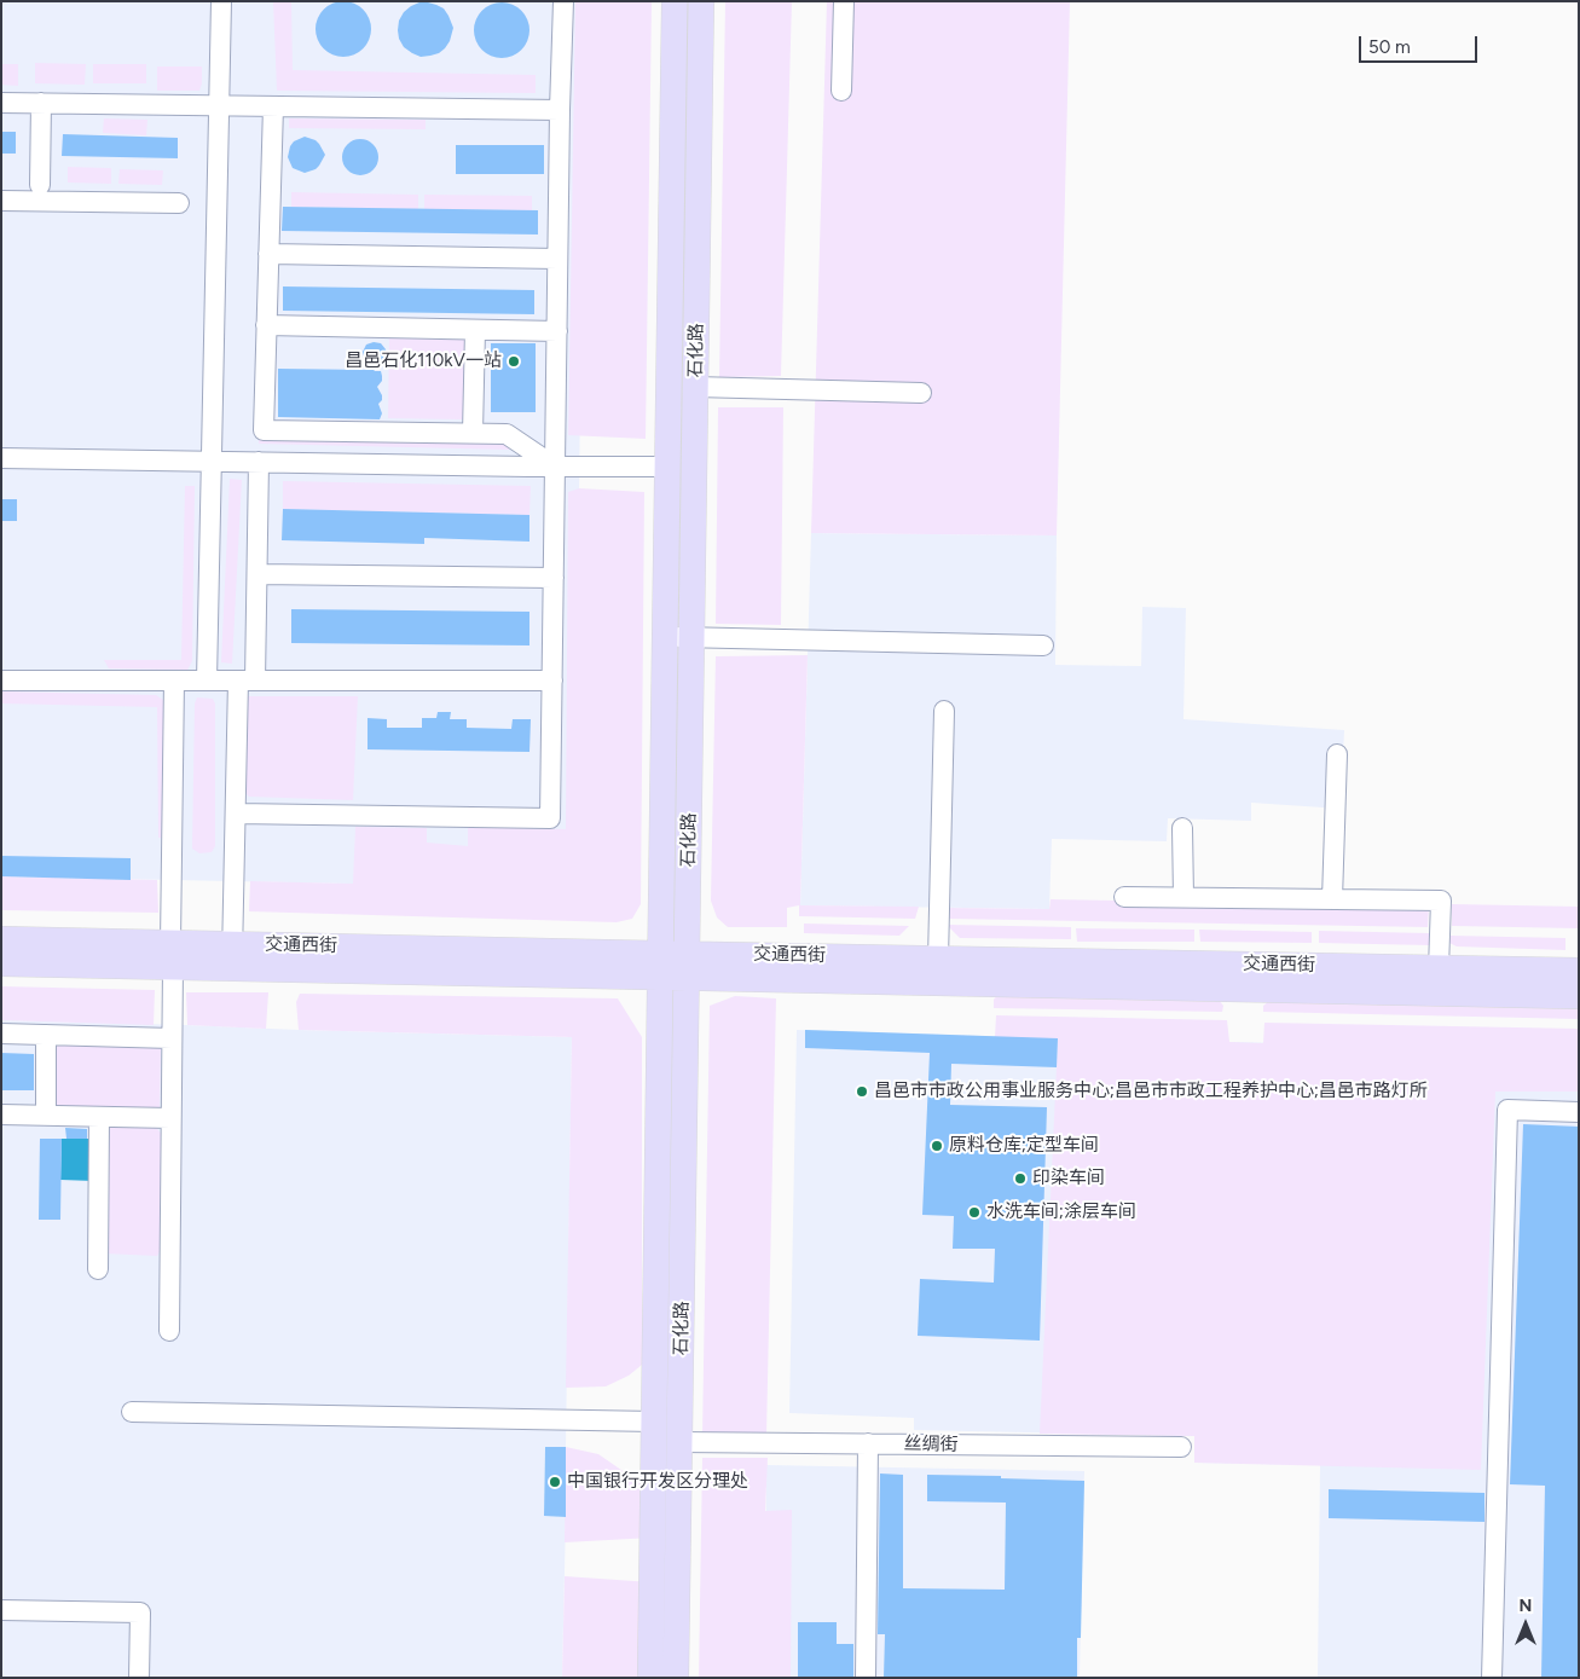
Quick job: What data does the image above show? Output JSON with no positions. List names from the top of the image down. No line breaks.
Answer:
{"streets":{"main road":["石化路","交通西街"],"street":["丝绸街"]},"crossings":[["石化路","交通西街"],["石化路","丝绸街"]],"places":["昌邑石化110kV一站","昌邑市市政公用事业服务中心;昌邑市市政工程养护中心;昌邑市路灯所","原料仓库;定型车间","印染车间","水洗车间;涂层车间","中国银行开发区分理处"],"scale_bar":"50 m","north":"top"}
